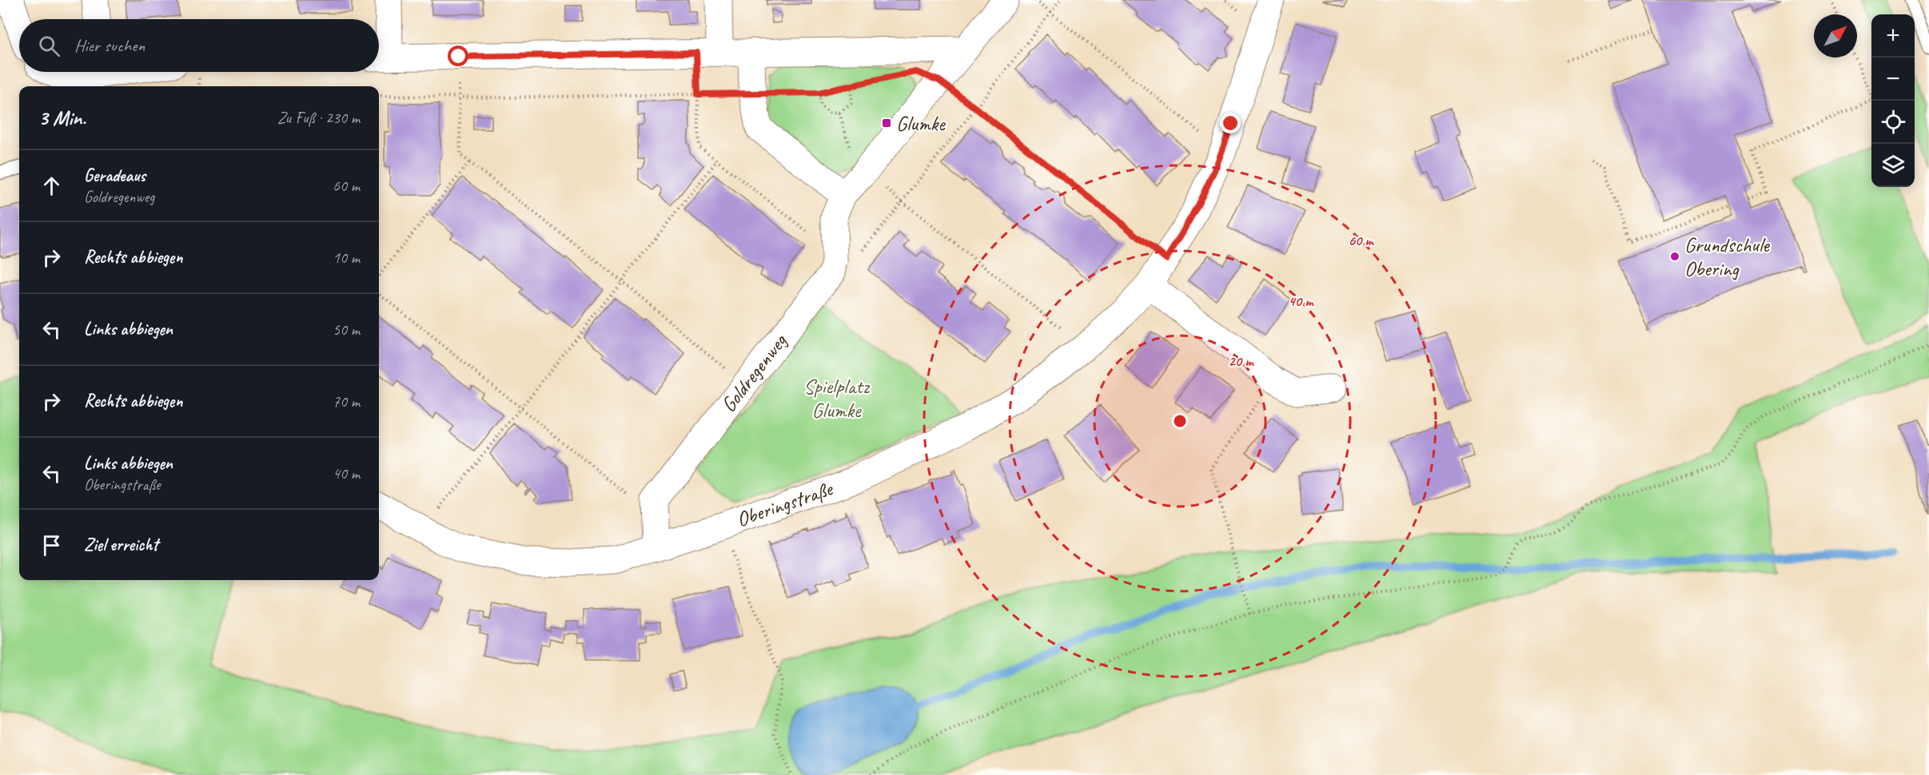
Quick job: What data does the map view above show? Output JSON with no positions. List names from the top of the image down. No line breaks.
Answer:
{"streets":{"street":["Goldregenweg","Oberingstraße"]},"crossings":[["Goldregenweg","Oberingstraße"]],"parks":["Spielplatz Glumke"],"places":{"transit":["Glumke"],"other":["Grundschule Obering"]},"north":"top right","page":{"map_buttons":["+","−"],"search":"Hier suchen","heading":["3 Min.","Zu Fuß · 230 m"],"list":[["Geradeaus","Goldregenweg","60 m"],["Rechts abbiegen","10 m"],["Links abbiegen","50 m"],["Rechts abbiegen","70 m"],["Links abbiegen","Oberingstraße","40 m"],"Ziel erreicht"]},"rings":["60 m","40 m","20 m"]}
